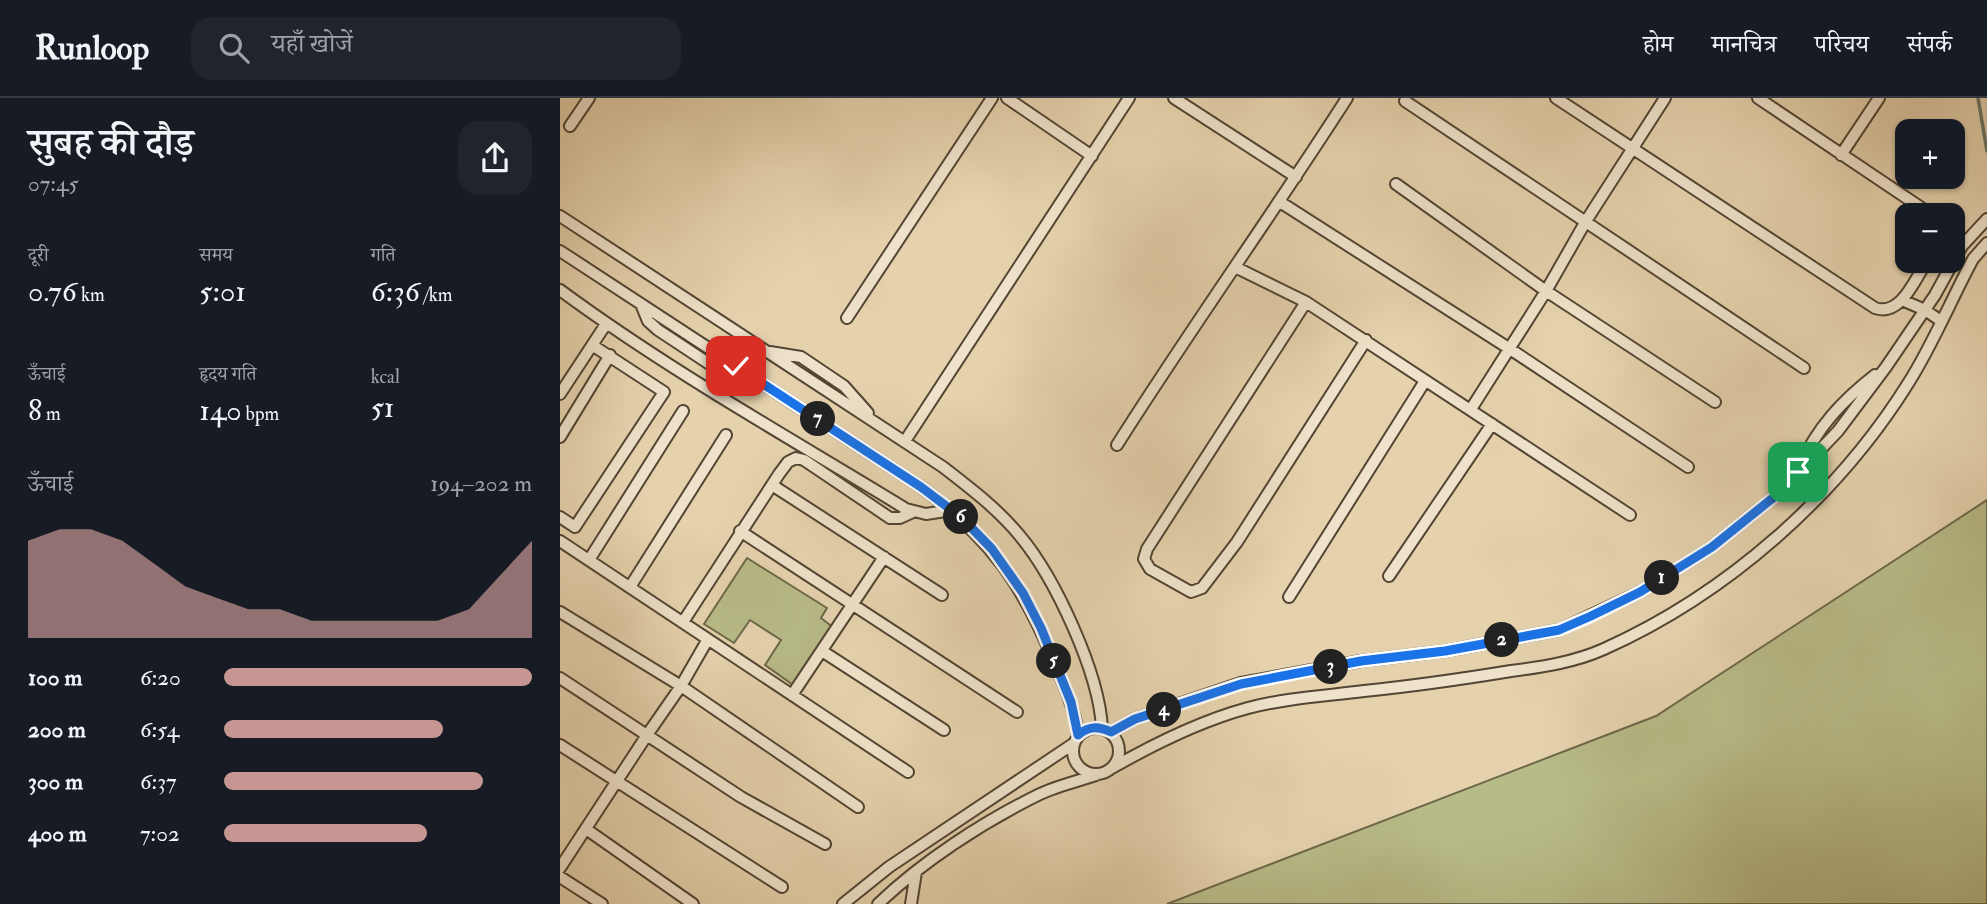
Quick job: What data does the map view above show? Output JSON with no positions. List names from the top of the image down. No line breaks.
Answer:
{"page":{"header":"Runloop","search":"यहाँ खोजें","nav":["होम","मानचित्र","परिचय","संपर्क"],"heading":["सुबह की दौड़","07:45"],"map_buttons":["+","−"],"stats":[["दूरी","0.76 km"],["समय","5:01"],["गति","6:36 /km"],["ऊँचाई","8 m"],["हृदय गति","140 bpm"],["kcal","51"]],"pins":["7","6","1","2","5","3","4"],"chart":["ऊँचाई","194–202 m"],"list":[{"name":"100 m","note":"6:20"},{"name":"200 m","note":"6:54"},{"name":"300 m","note":"6:37"},{"name":"400 m","note":"7:02"}]}}
